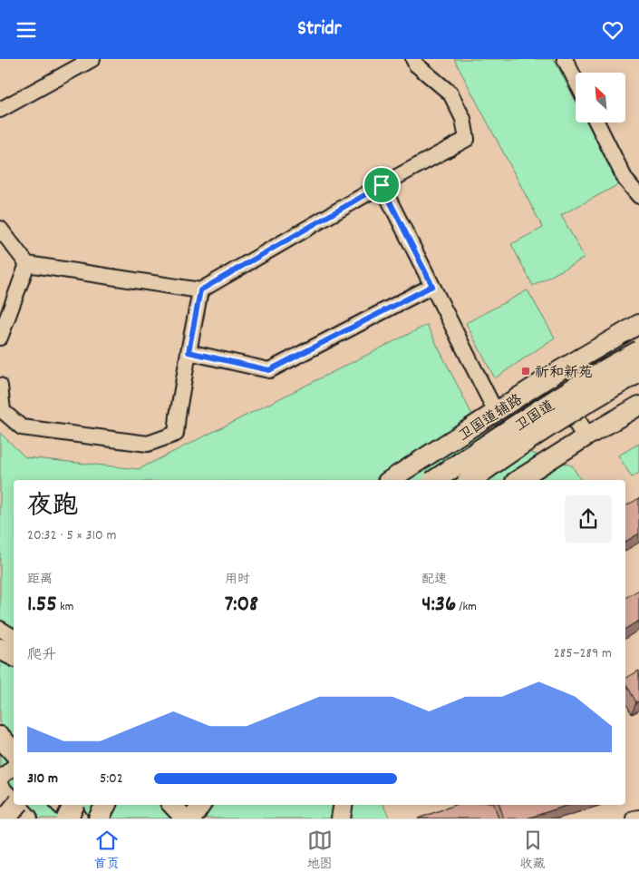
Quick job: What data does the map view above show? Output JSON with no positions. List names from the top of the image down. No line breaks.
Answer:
{"streets":{"highway":["卫国道"],"main road":["卫国道辅路"]},"places":{"transit":["祈和新苑"]},"north":"top left","page":{"header":"Stridr","heading":["夜跑","20:32 · 5 × 310 m"],"stats":[["距离","1.55 km"],["用时","7:08"],["配速","4:36 /km"]],"chart":["爬升","285–289 m"],"list":[{"name":"310 m","note":"5:02"}],"tabs":["首页","地图","收藏"]}}
